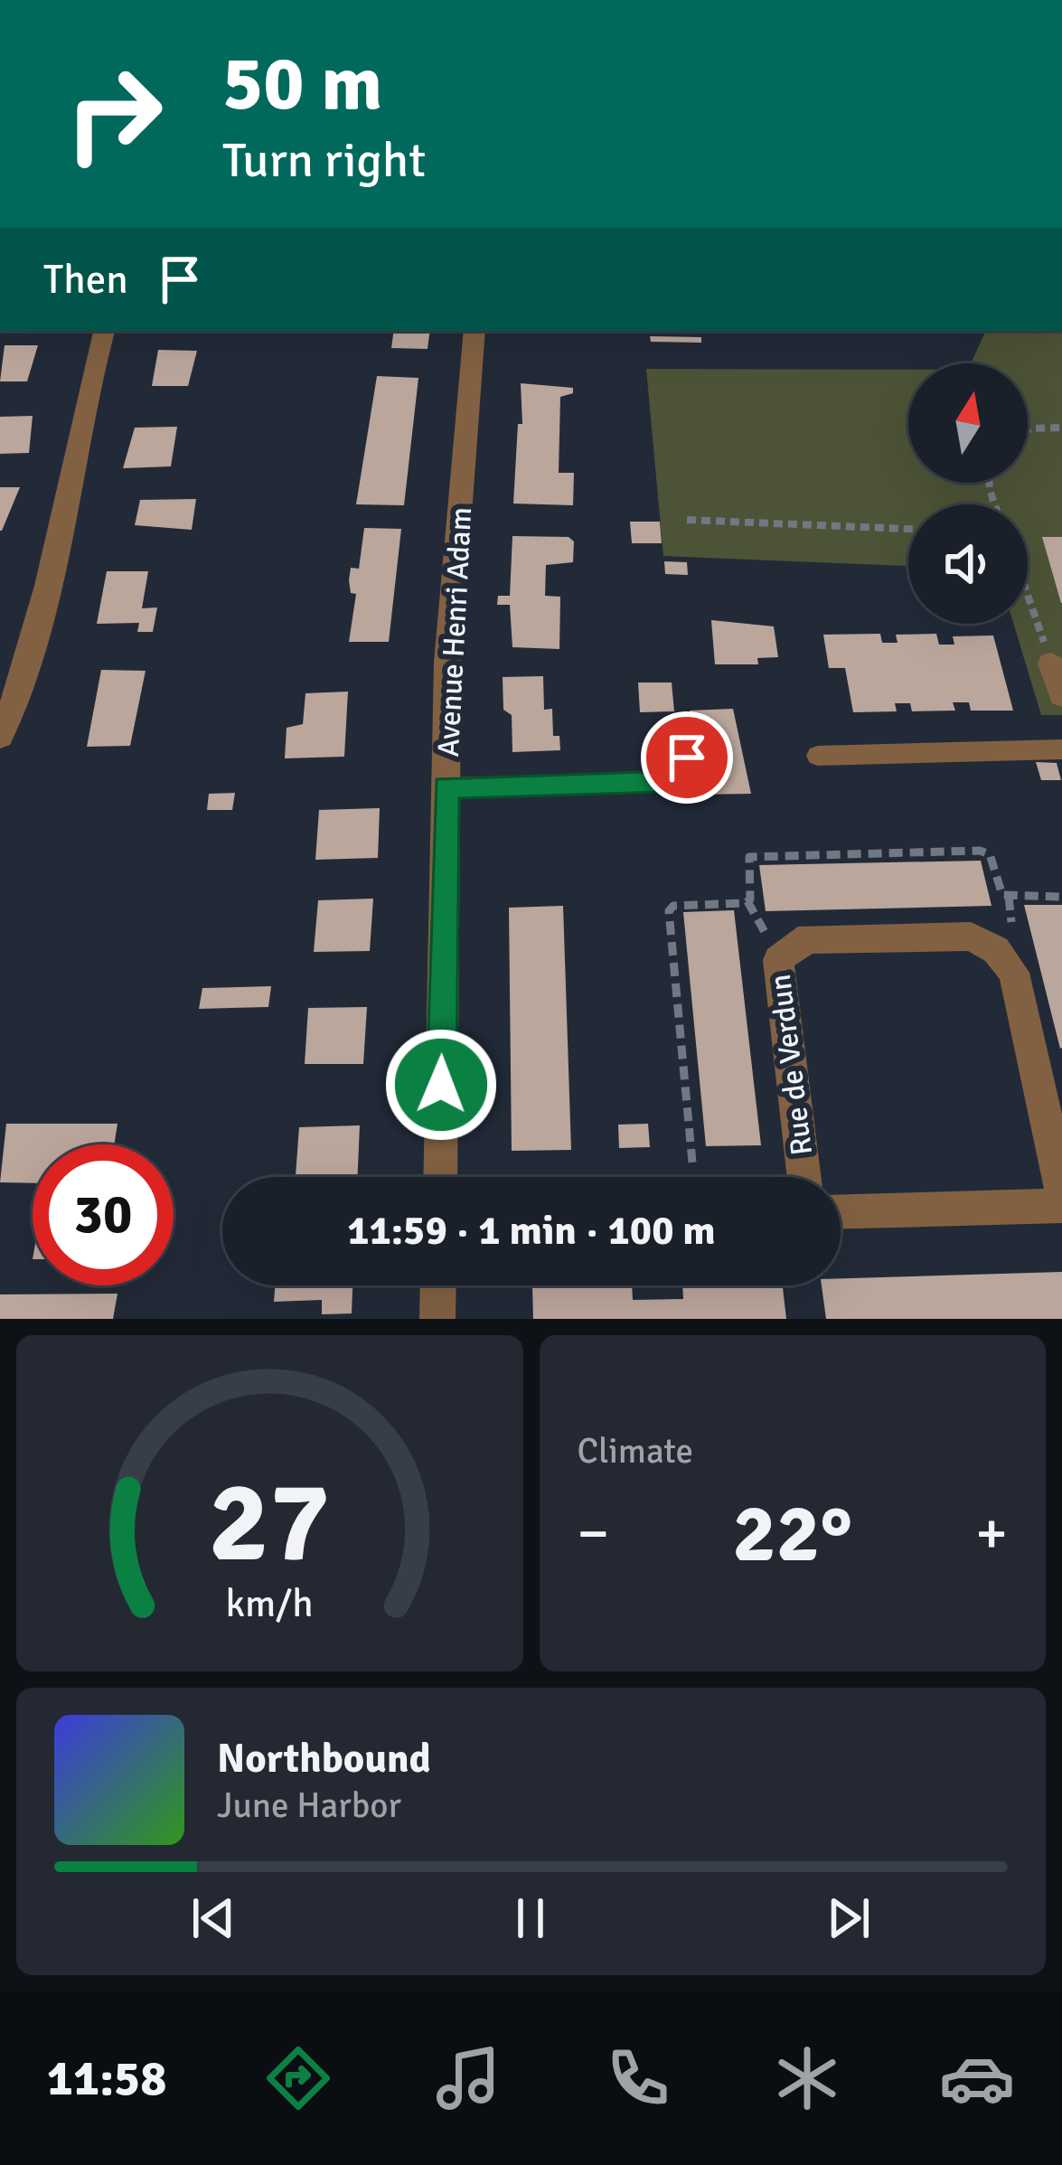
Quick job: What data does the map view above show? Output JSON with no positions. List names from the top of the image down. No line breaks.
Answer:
{"streets":{"street":["Avenue Henri Adam","Rue de Verdun"]},"north":"top","page":{"turn":["50 m","Turn right"],"then":"Then","limit":"30","trip":"11:59 · 1 min · 100 m","tile":"Climate","heat":["−","22°","+"],"song":["Northbound","June Harbor"],"tabs":"11:58","gauge":["27","km/h"]}}
